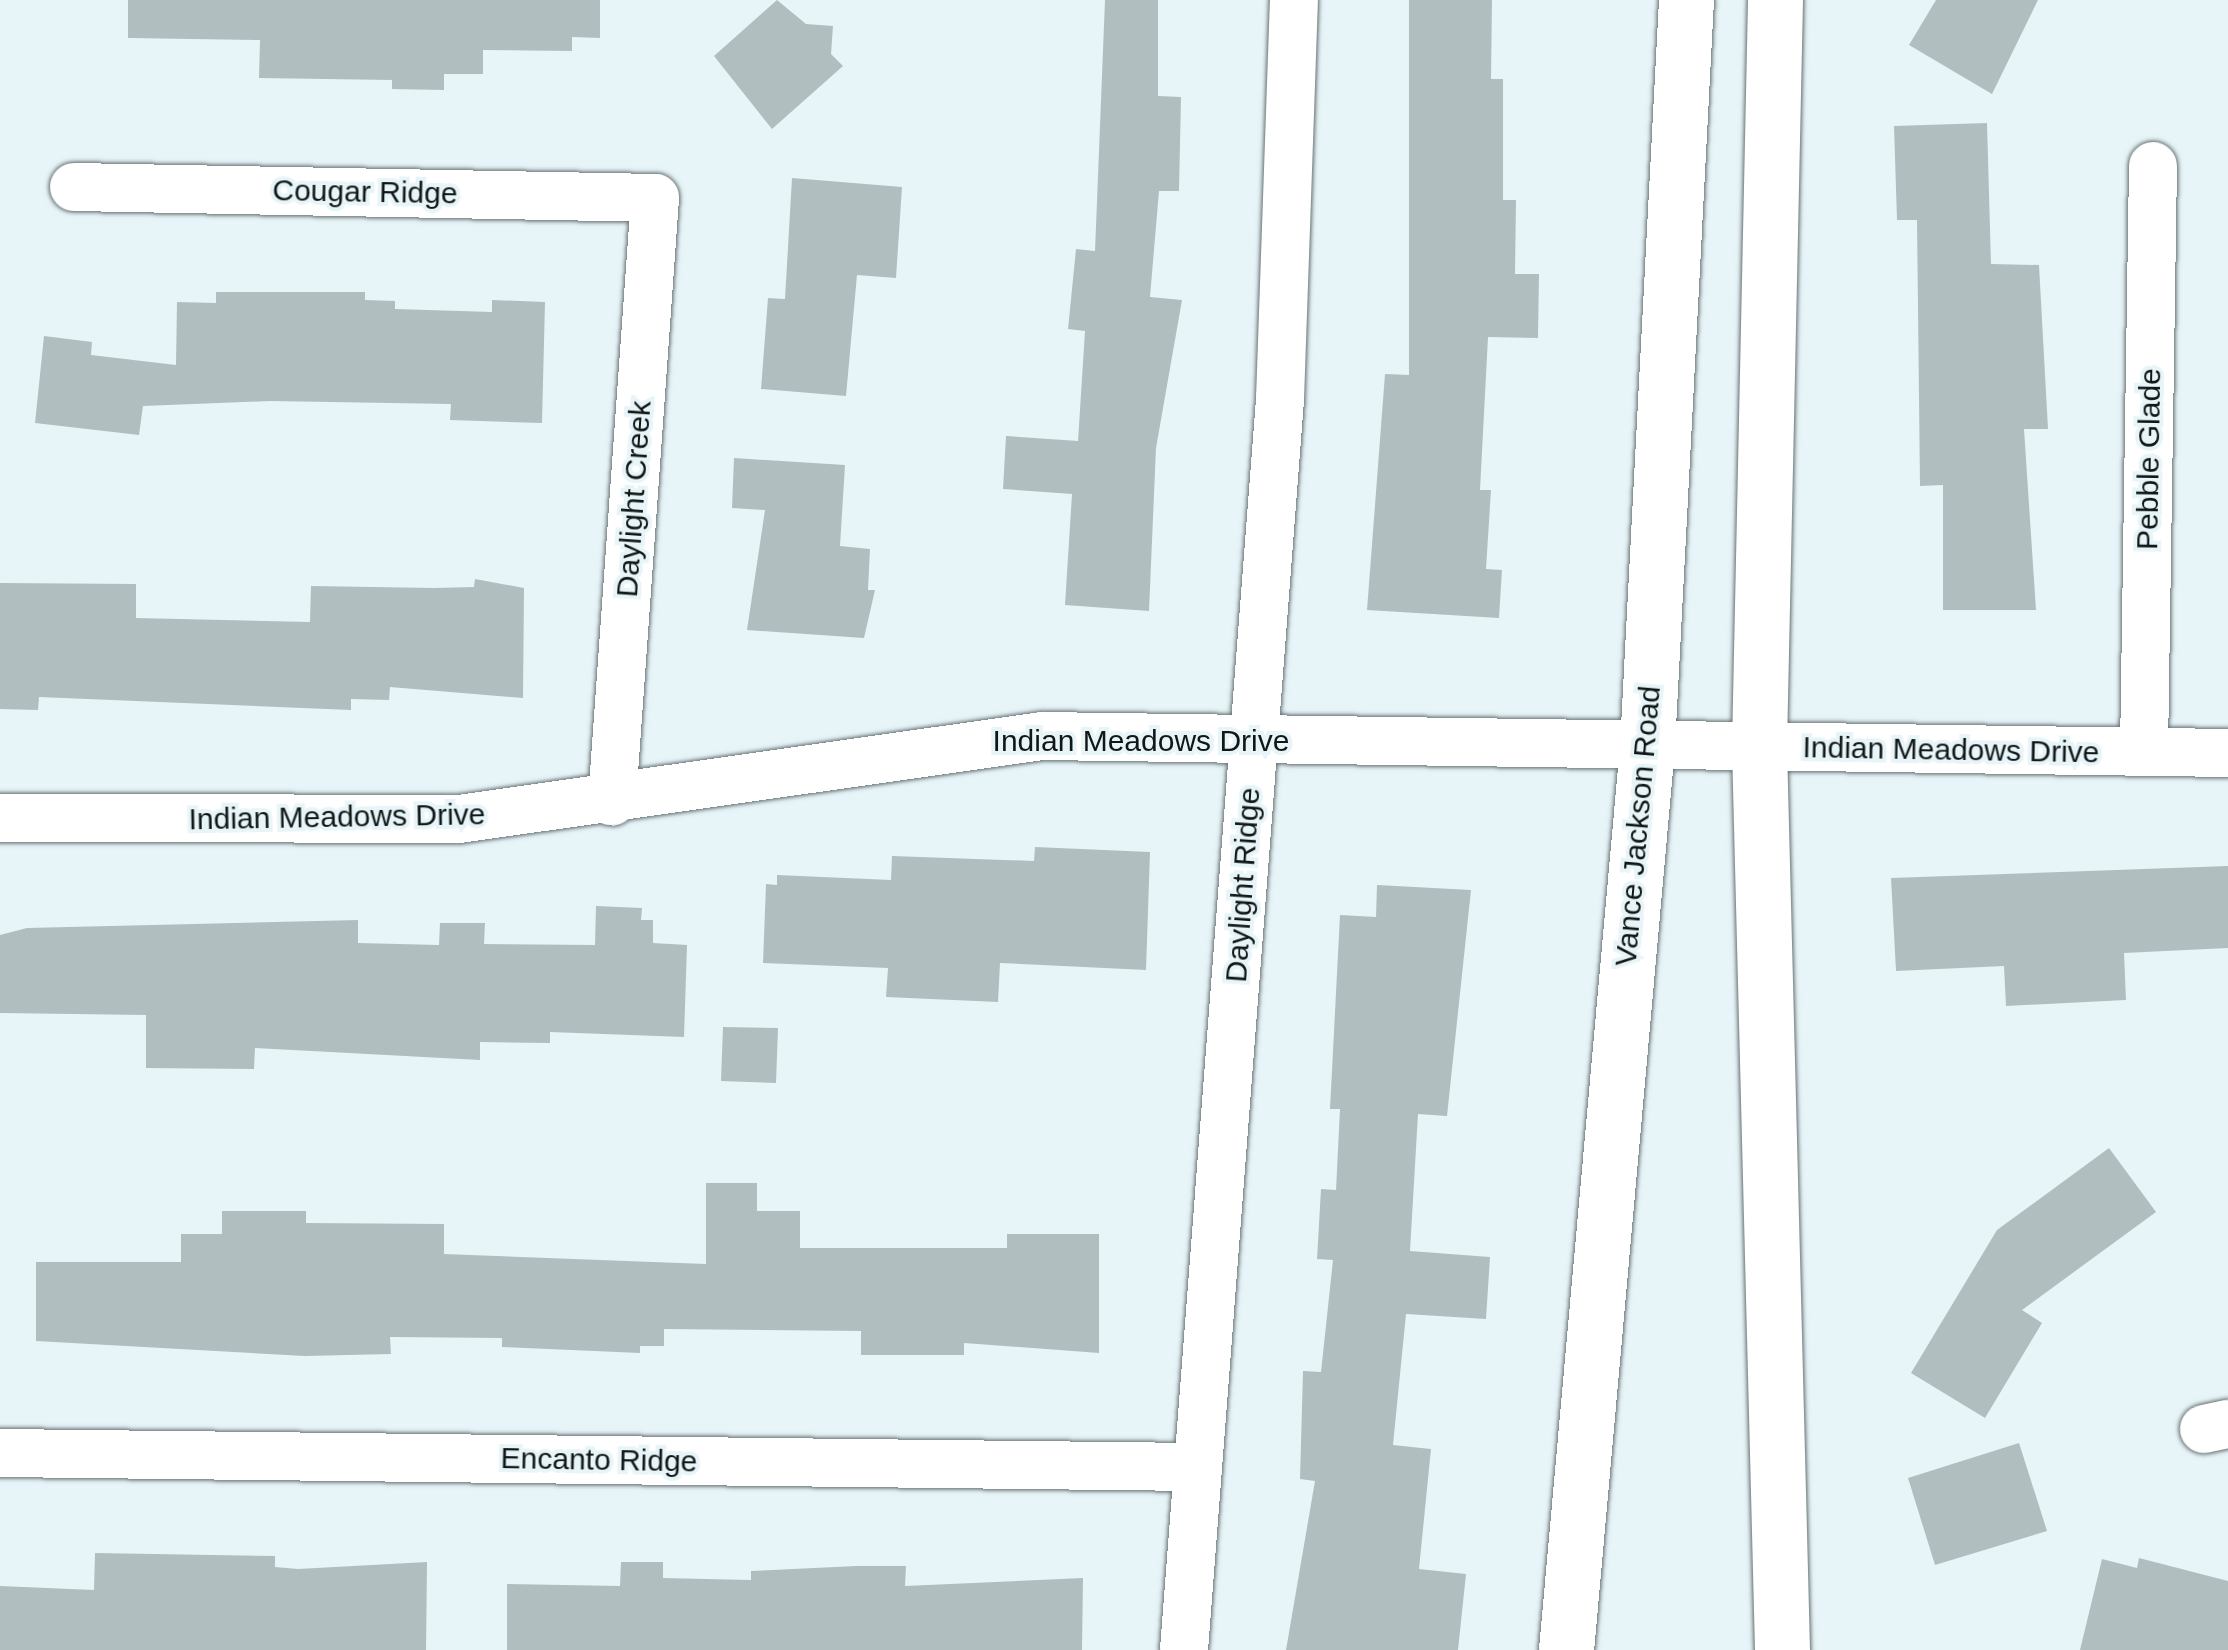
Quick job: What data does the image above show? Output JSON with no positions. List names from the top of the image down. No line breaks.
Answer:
{"streets":{"main road":["Vance Jackson Road"],"street":["Cougar Ridge","Pebble Glade","Daylight Creek","Indian Meadows Drive","Daylight Ridge","Encanto Ridge"]},"crossings":[["Cougar Ridge","Daylight Creek"],["Pebble Glade","Indian Meadows Drive"],["Daylight Creek","Indian Meadows Drive"],["Indian Meadows Drive","Vance Jackson Road"],["Indian Meadows Drive","Daylight Ridge"],["Daylight Ridge","Encanto Ridge"]]}
